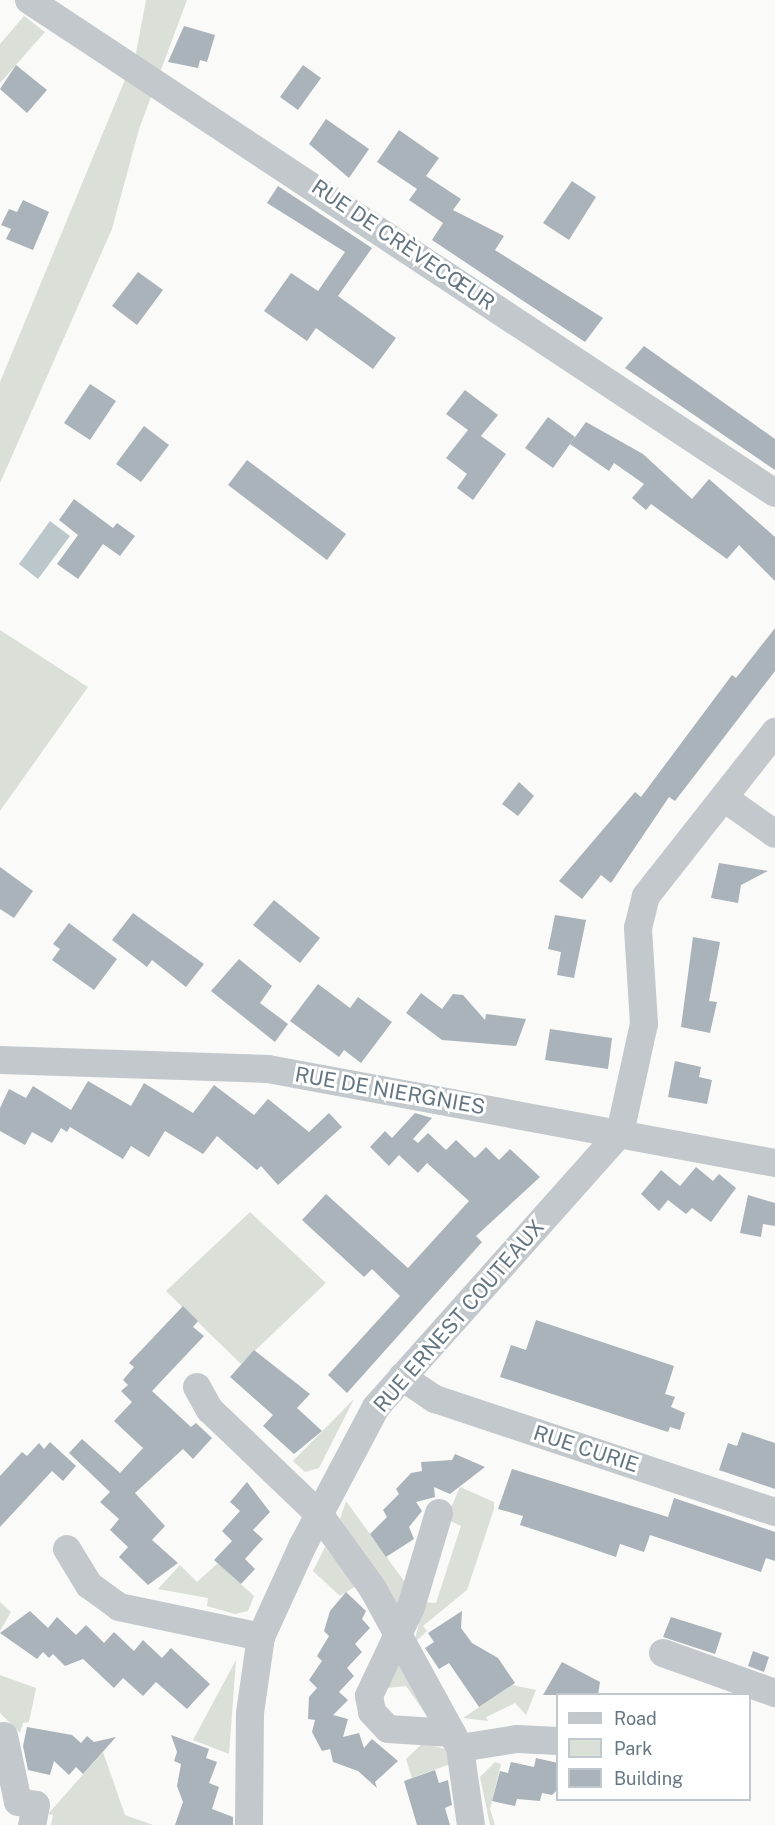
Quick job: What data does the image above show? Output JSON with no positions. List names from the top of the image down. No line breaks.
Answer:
{"streets":{"street":["RUE DE CRÈVECŒUR","RUE DE NIERGNIES","RUE ERNEST COUTEAUX","RUE CURIE"]},"crossings":[["RUE DE NIERGNIES","RUE ERNEST COUTEAUX"],["RUE ERNEST COUTEAUX","RUE CURIE"]],"legend":["Road","Park","Building"]}
